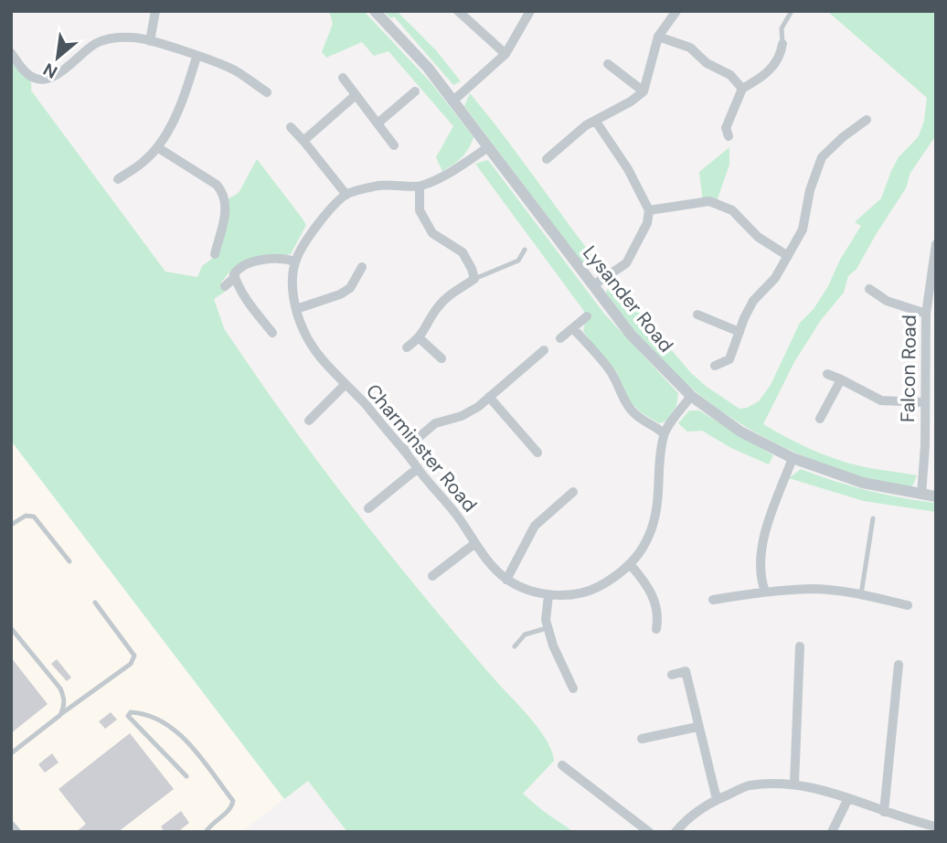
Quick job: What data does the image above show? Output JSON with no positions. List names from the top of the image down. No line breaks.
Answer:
{"streets":{"street":["Lysander Road","Falcon Road","Charminster Road"]},"crossings":[["Lysander Road","Falcon Road"],["Lysander Road","Charminster Road"]],"north":"bottom left"}
